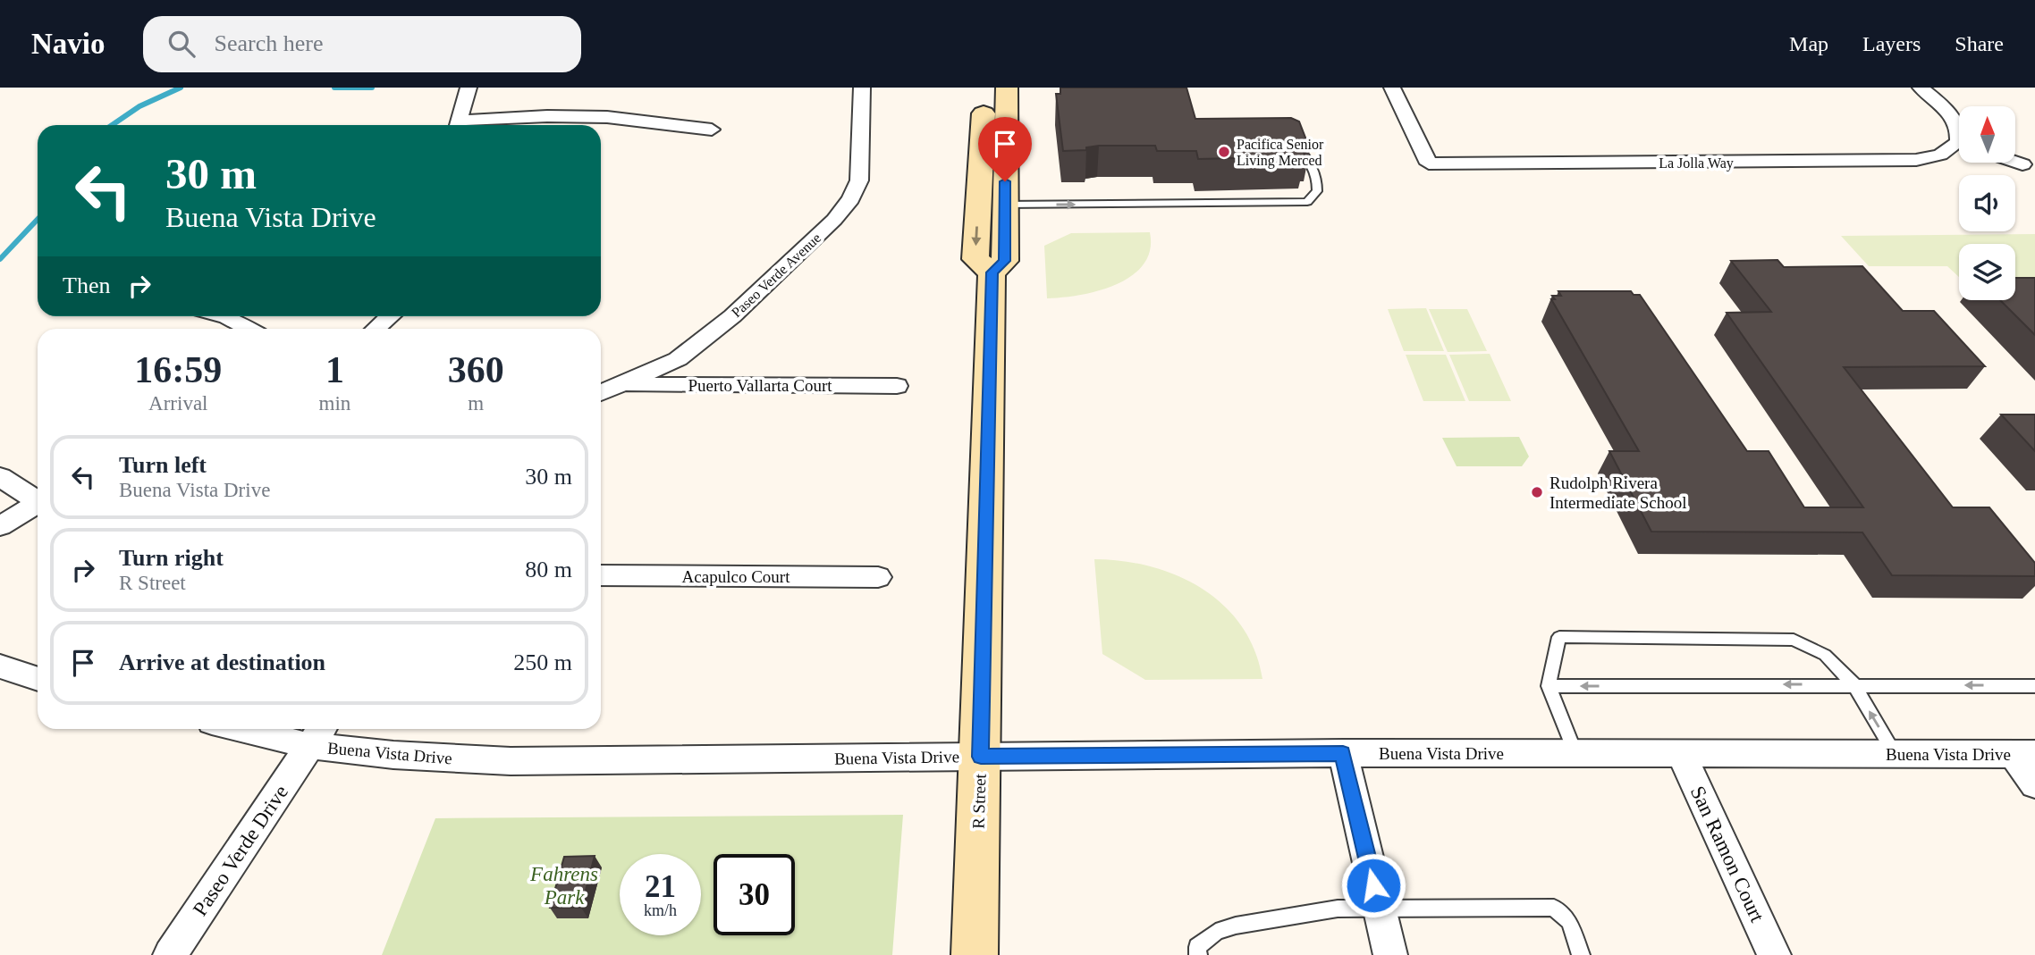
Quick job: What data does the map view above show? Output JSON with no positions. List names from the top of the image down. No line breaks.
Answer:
{"streets":{"street":["La Jolla Way","Paseo Verde Avenue","Puerto Vallarta Court","Acapulco Court","Buena Vista Drive","R Street","Paseo Verde Drive","San Ramon Court"]},"crossings":[["Paseo Verde Avenue","Puerto Vallarta Court"],["Buena Vista Drive","R Street"],["Buena Vista Drive","Paseo Verde Drive"],["Buena Vista Drive","San Ramon Court"]],"parks":["Fahrens Park"],"places":["Pacifica Senior Living Merced","Rudolph Rivera Intermediate School"],"north":"top","page":{"header":"Navio","search":"Search here","nav":["Map","Layers","Share"],"turn":["30 m","Buena Vista Drive"],"then":"Then","eta":["16:59","Arrival","1","min","360","m"],"list":[{"name":"Turn left","note":"Buena Vista Drive","value":"30 m"},{"name":"Turn right","note":"R Street","value":"80 m"},{"name":"Arrive at destination","value":"250 m"}],"speed":"21 km/h","limit":"30"}}
